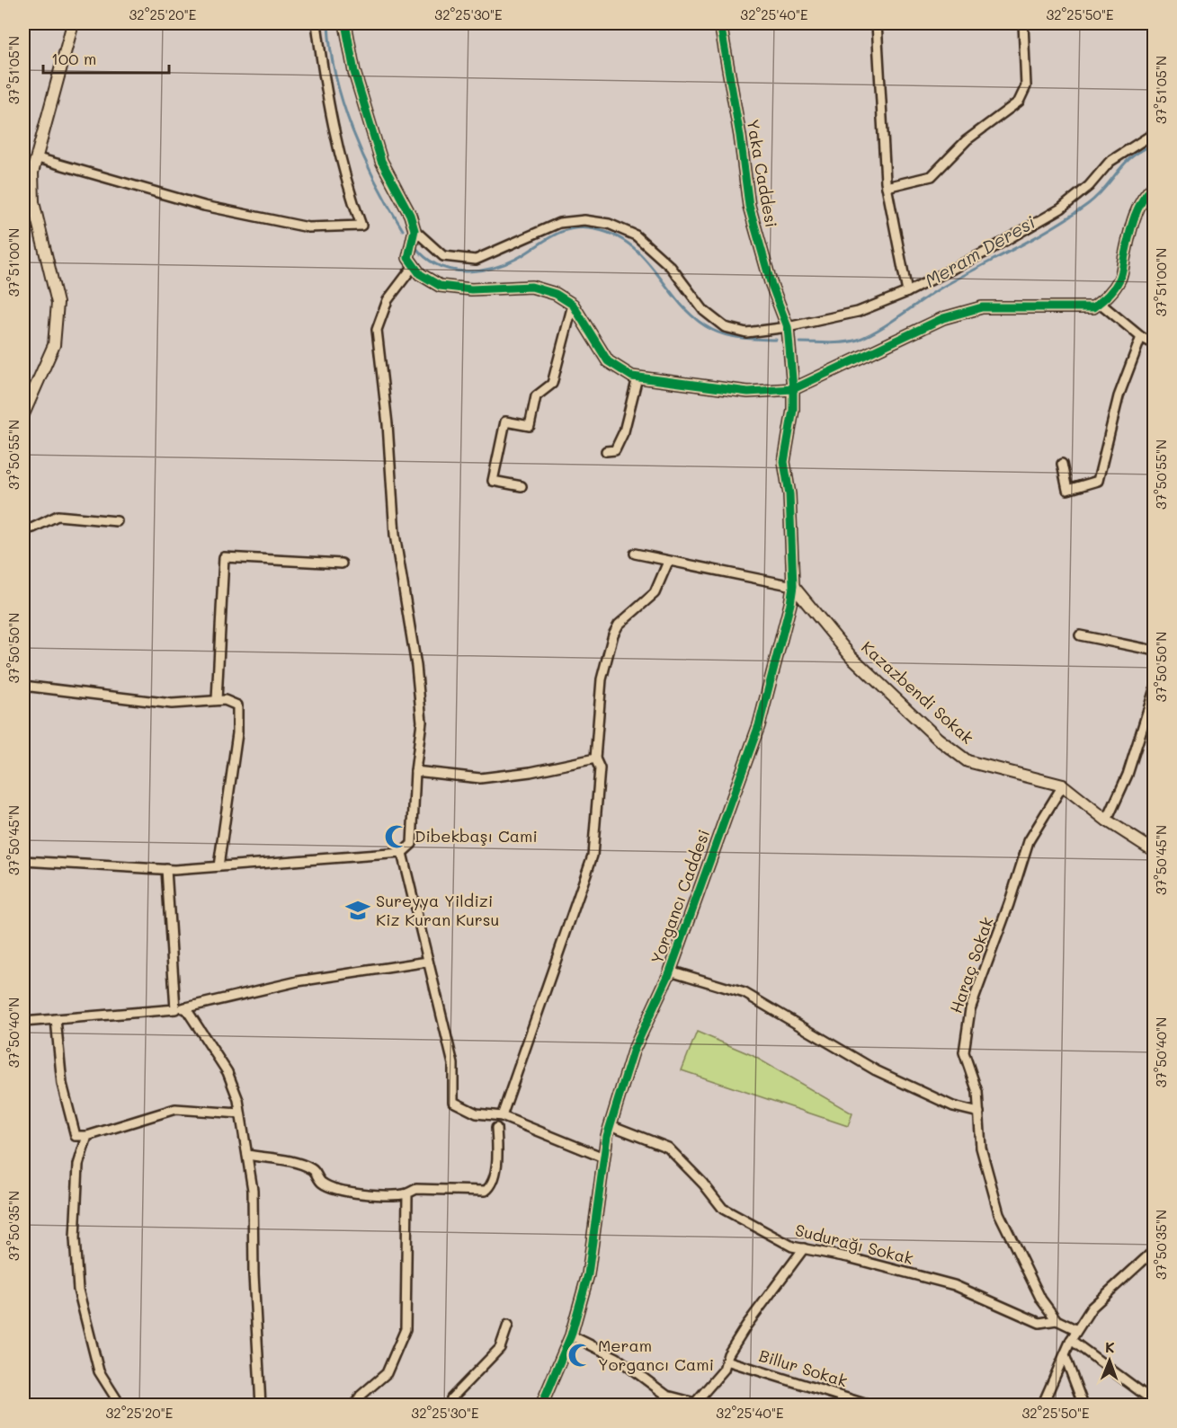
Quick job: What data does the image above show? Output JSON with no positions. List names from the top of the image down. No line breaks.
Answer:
{"streets":{"street":["Yaka Caddesi","Kazazbendi Sokak","Yorgancı Caddesi","Haraç Sokak","Sudurağı Sokak","Billur Sokak"]},"crossings":[["Yaka Caddesi","Yorgancı Caddesi"],["Kazazbendi Sokak","Yorgancı Caddesi"],["Kazazbendi Sokak","Haraç Sokak"],["Yorgancı Caddesi","Sudurağı Sokak"],["Haraç Sokak","Sudurağı Sokak"]],"water":["Meram Deresi"],"places":{"mosque":["Dibekbaşı Cami","Meram Yorgancı Cami"],"school or university":["Sureyya Yildizi Kiz Kuran Kursu"]},"scale_bar":"100 m","north":"top","coordinates":["32°25'20\"E","32°25'30\"E","32°25'40\"E","32°25'50\"E","37°51'05\"N","37°51'00\"N","37°50'55\"N","37°50'50\"N","37°50'45\"N","37°50'40\"N","37°50'35\"N"]}
